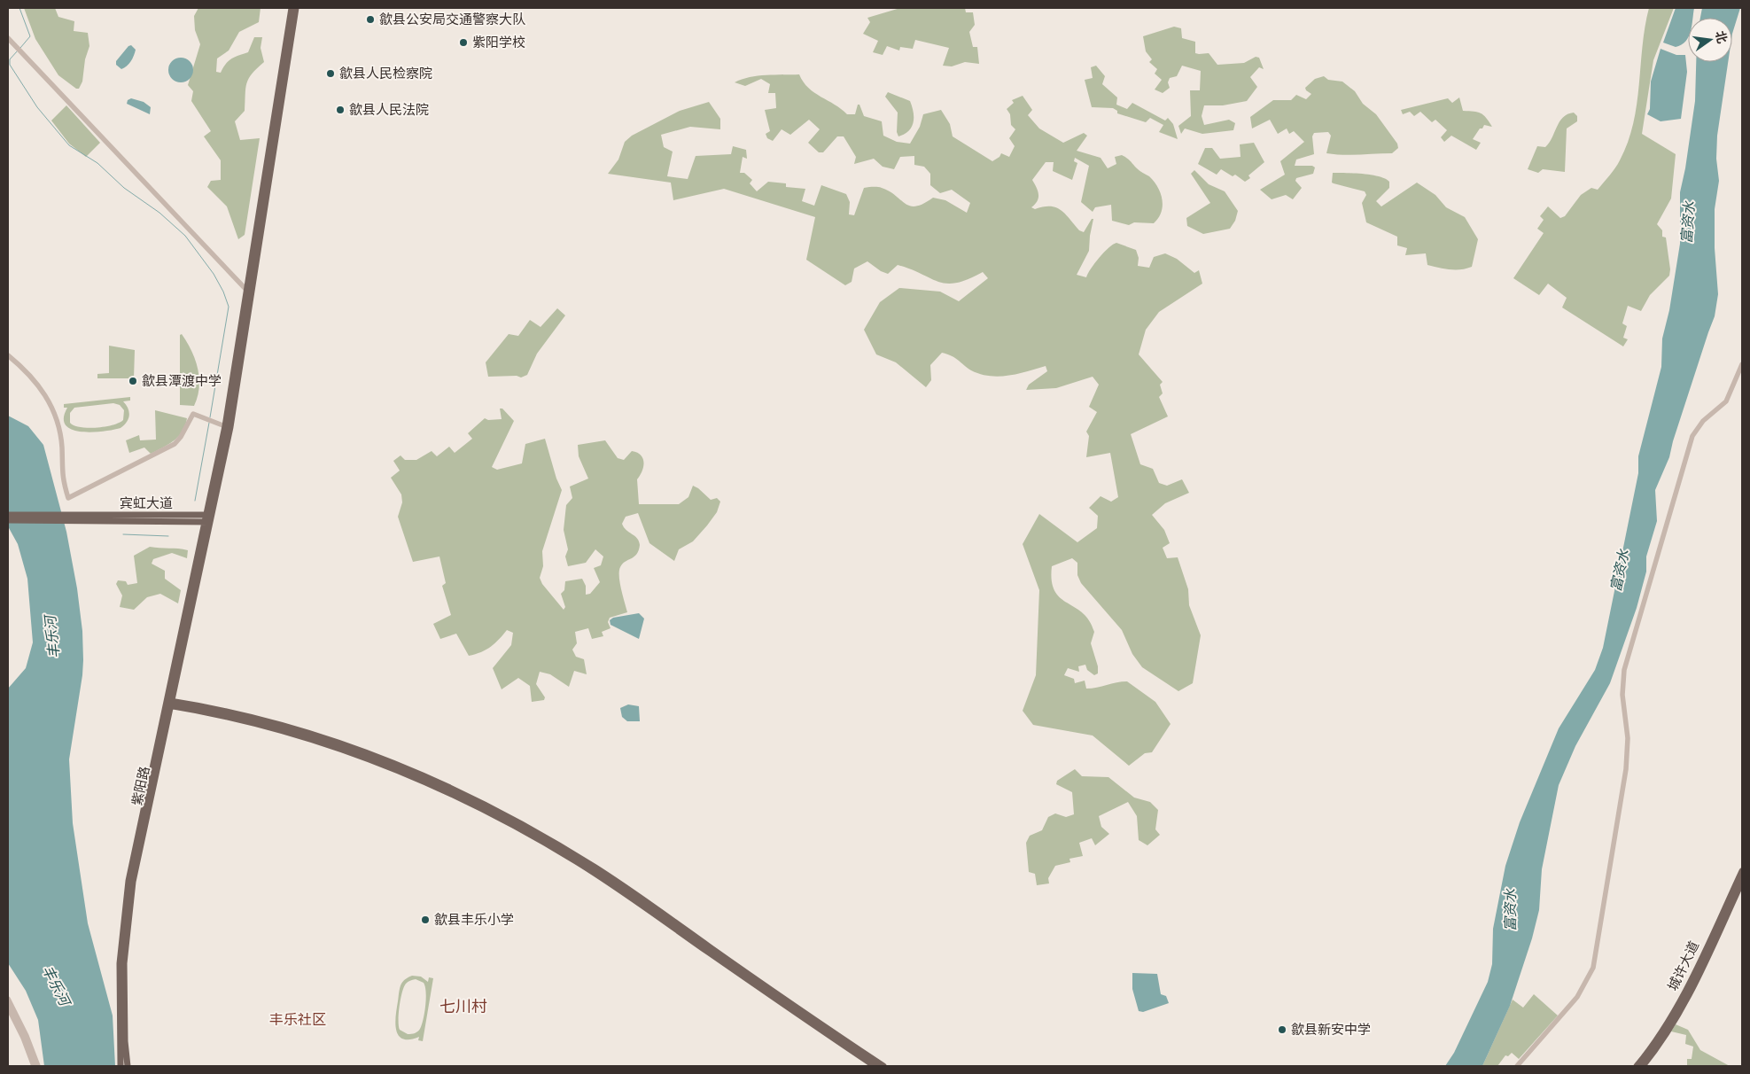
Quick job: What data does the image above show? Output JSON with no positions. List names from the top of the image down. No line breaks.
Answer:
{"streets":{"main road":["宾虹大道","紫阳路","城许大道"]},"crossings":[["宾虹大道","紫阳路"]],"districts":["七川村","丰乐社区"],"water":["富资水","丰乐河"],"places":["歙县公安局交通警察大队","紫阳学校","歙县人民检察院","歙县人民法院","歙县潭渡中学","歙县丰乐小学","歙县新安中学"],"north":"right"}
